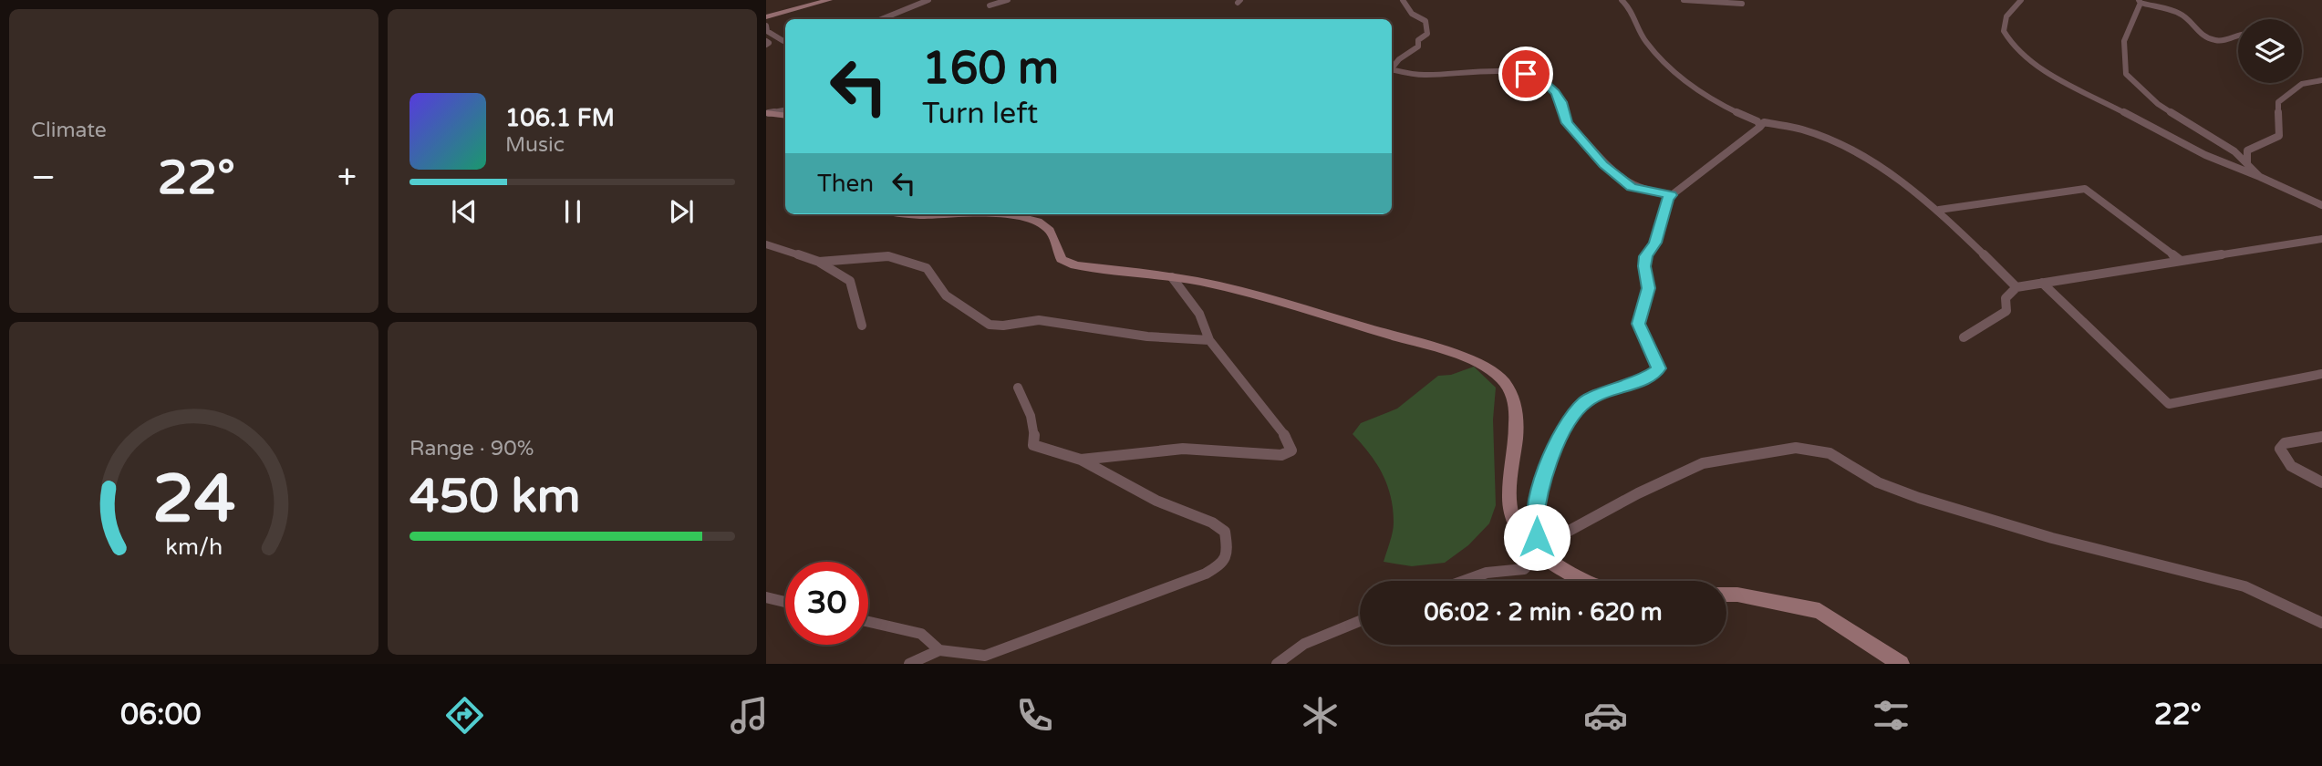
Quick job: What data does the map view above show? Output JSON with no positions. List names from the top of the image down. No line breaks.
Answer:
{"page":{"tile":["Climate",["Range · 90%","450 km"]],"turn":["160 m","Turn left"],"song":["106.1 FM","Music"],"heat":["−","22°","+"],"then":"Then","limit":"30","trip":"06:02 · 2 min · 620 m","tabs":["06:00","22°"],"gauge":["24","km/h"]}}
